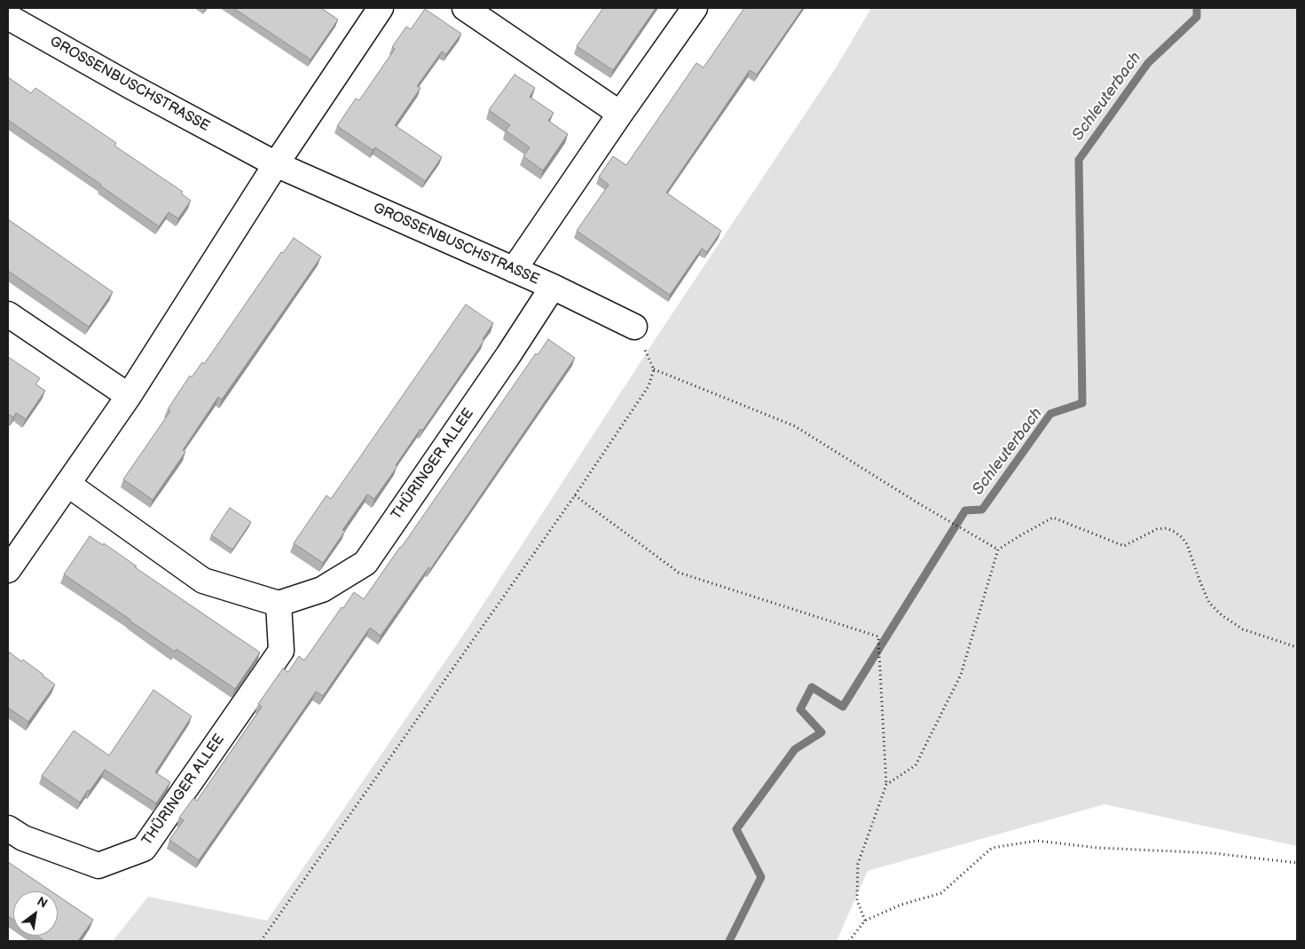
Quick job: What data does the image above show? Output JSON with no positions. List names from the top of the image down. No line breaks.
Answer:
{"streets":{"street":["GROSSENBUSCHSTRASSE","THÜRINGER ALLEE"]},"crossings":[["GROSSENBUSCHSTRASSE","THÜRINGER ALLEE"]],"water":["Schleuterbach"],"north":"top right"}
